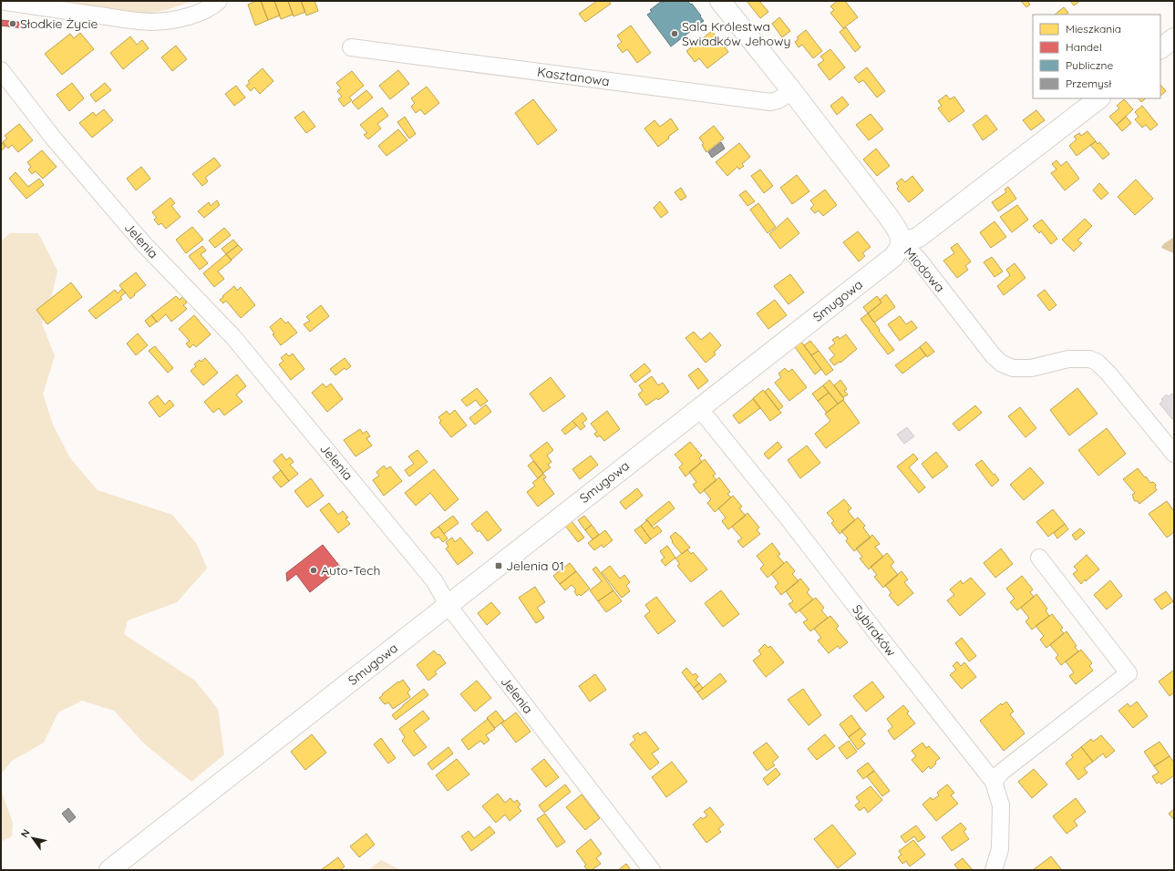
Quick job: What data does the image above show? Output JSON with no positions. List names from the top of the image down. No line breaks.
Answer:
{"streets":{"street":["Kasztanowa","Jelenia","Miodowa","Smugowa","Sybiraków"]},"crossings":[["Kasztanowa","Miodowa"],["Jelenia","Smugowa"],["Miodowa","Smugowa"],["Smugowa","Sybiraków"]],"places":{"other":["Słodkie Życie","Sala Królestwa Swiadków Jehowy","Auto-Tech"],"transit":["Jelenia 01"]},"legend":["Mieszkania","Handel","Publiczne","Przemysł"],"north":"top left"}
